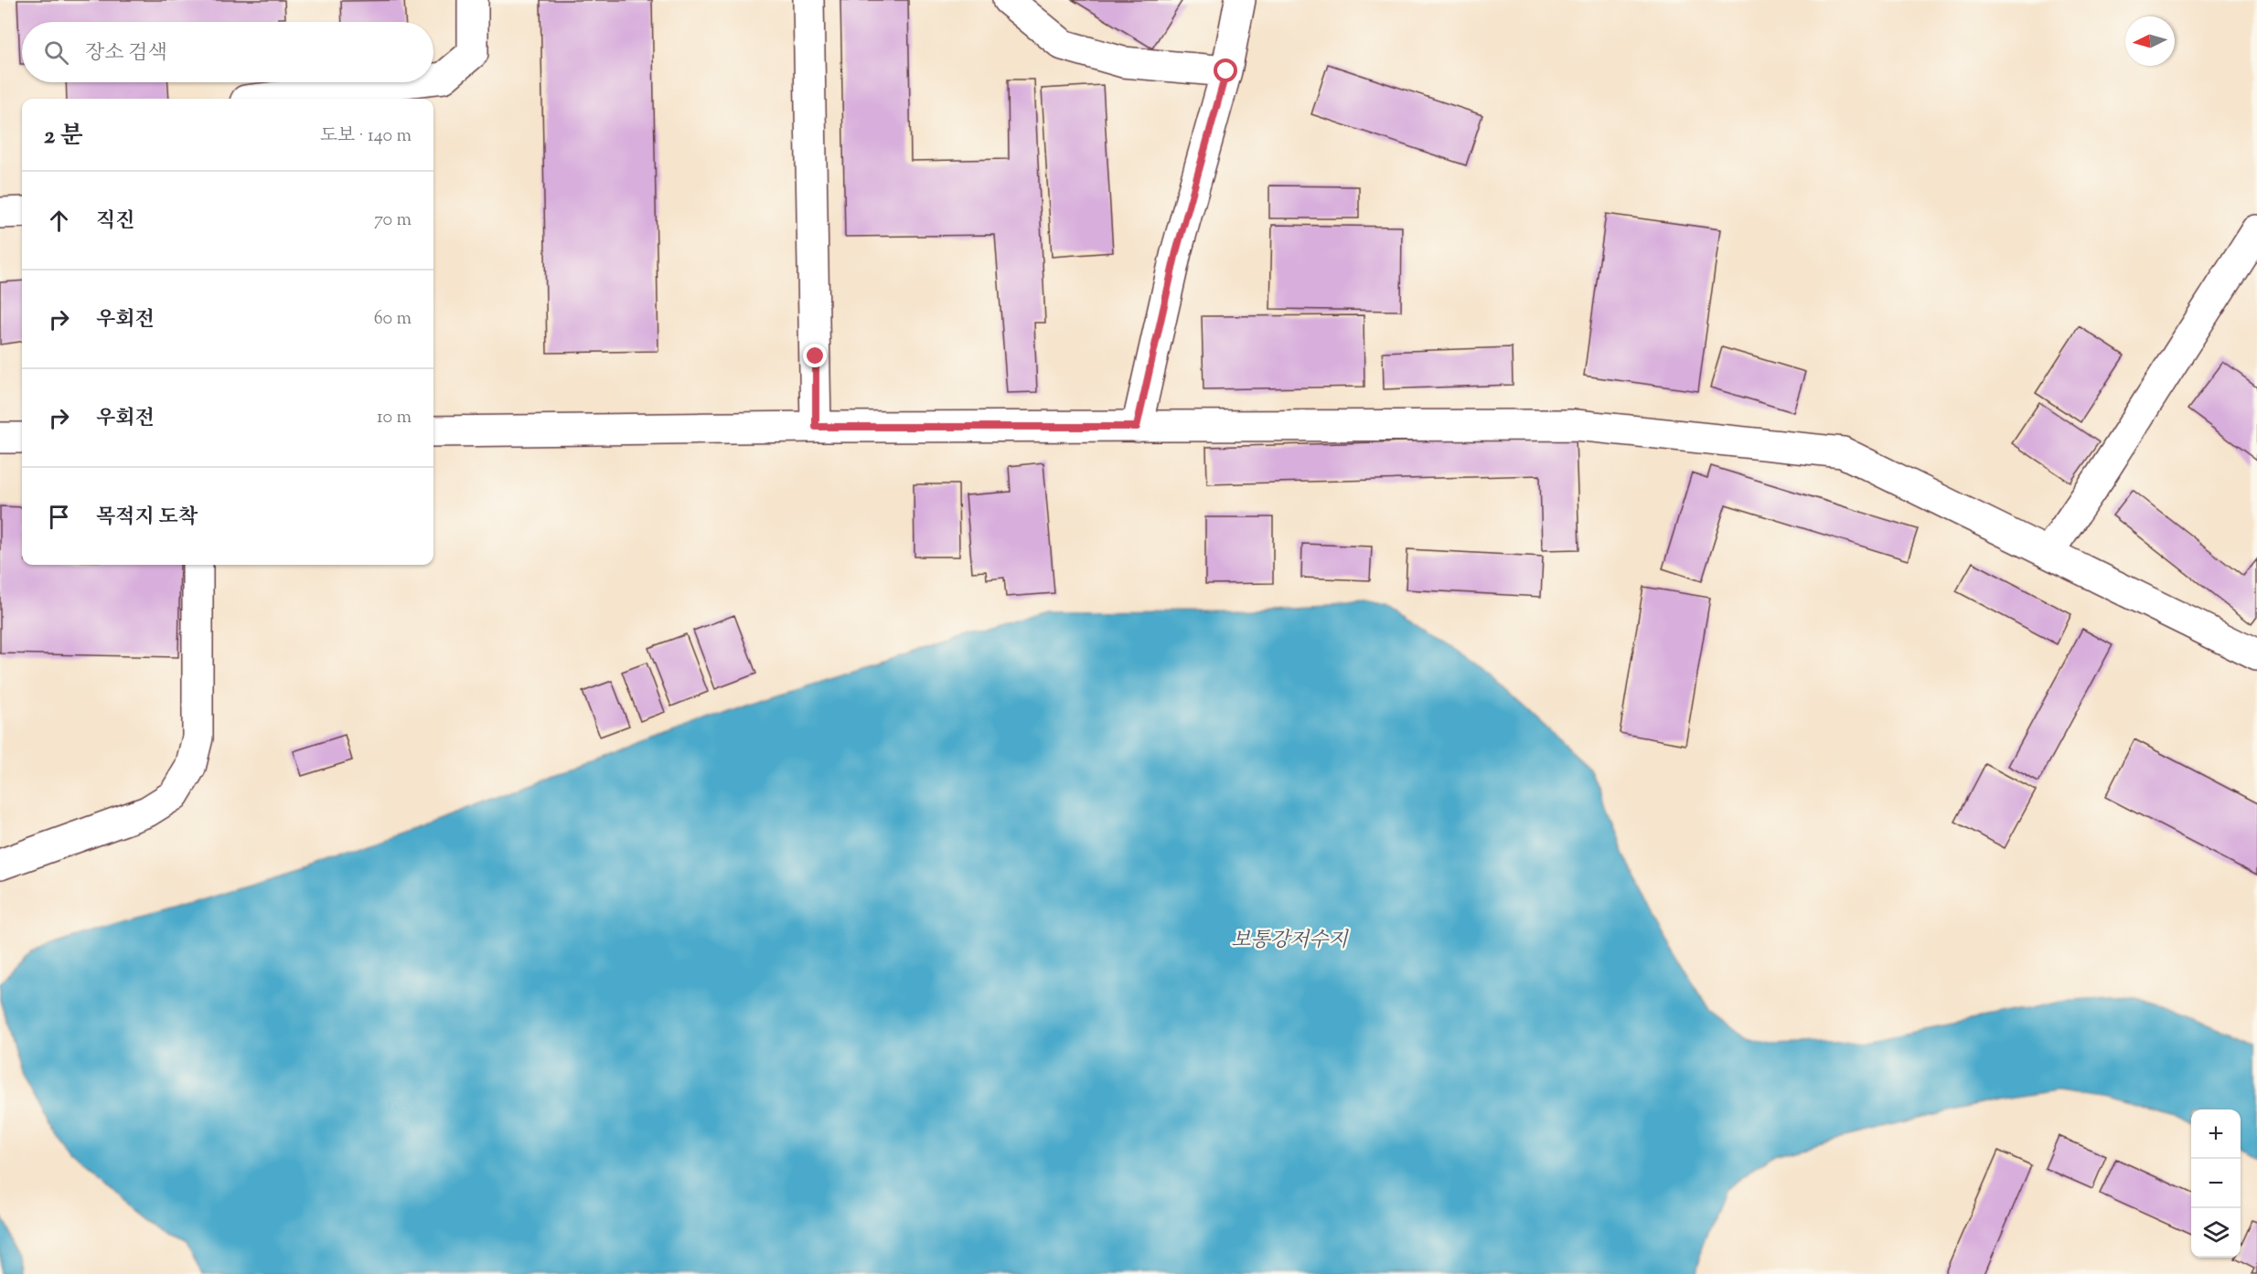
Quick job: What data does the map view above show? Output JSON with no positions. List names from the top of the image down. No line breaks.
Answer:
{"water":["보통강저수지"],"north":"left","page":{"search":"장소 검색","heading":["2 분","도보 · 140 m"],"list":[["직진","70 m"],["우회전","60 m"],["우회전","10 m"],"목적지 도착"],"map_buttons":["+","−"]}}
